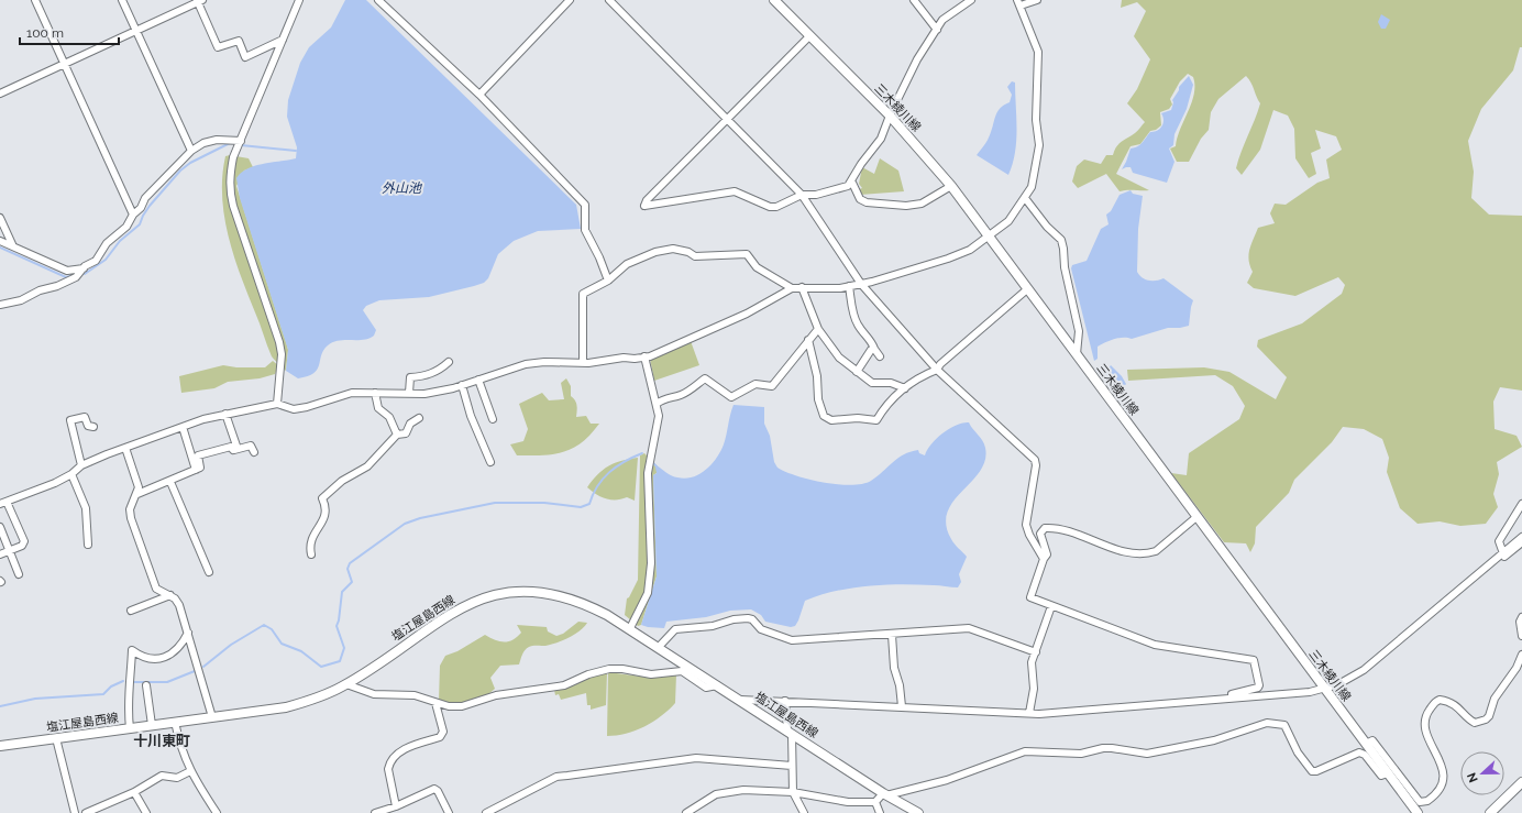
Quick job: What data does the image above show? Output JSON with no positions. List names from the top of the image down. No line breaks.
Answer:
{"streets":{"main road":["三木綾川線","塩江屋島西線"]},"districts":["十川東町"],"water":["外山池"],"scale_bar":"100 m","north":"left"}
